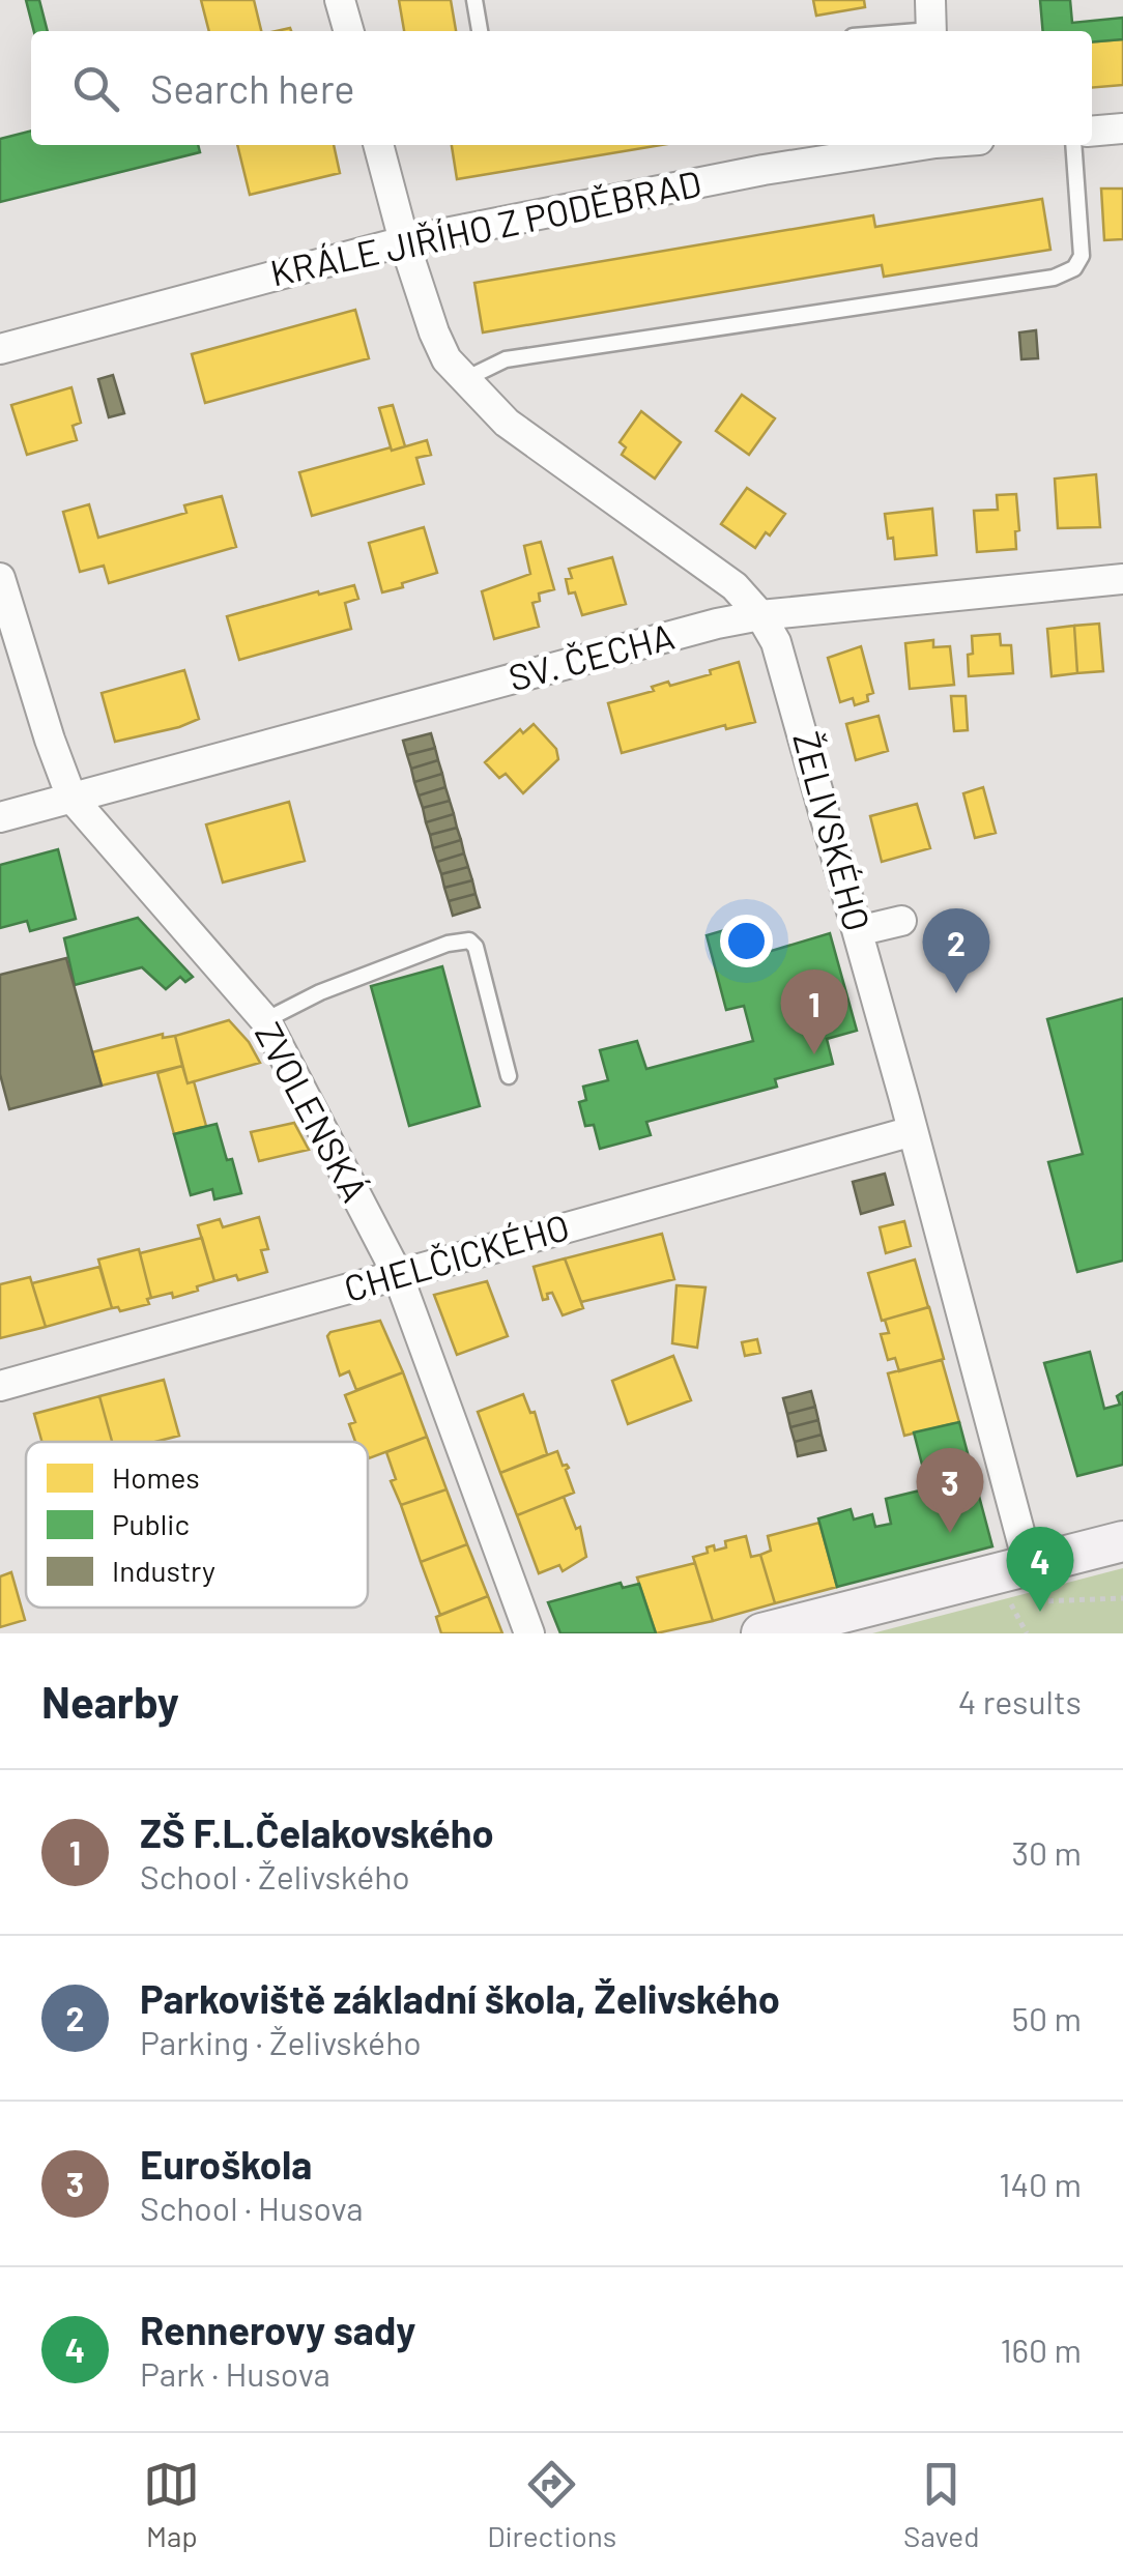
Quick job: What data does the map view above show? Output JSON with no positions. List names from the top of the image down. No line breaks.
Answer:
{"streets":{"street":["KRÁLE JIŘÍHO Z PODĚBRAD","SV. ČECHA","ŽELIVSKÉHO","ZVOLENSKÁ","CHELČICKÉHO"]},"crossings":[["KRÁLE JIŘÍHO Z PODĚBRAD","ŽELIVSKÉHO"],["SV. ČECHA","ŽELIVSKÉHO"],["SV. ČECHA","ZVOLENSKÁ"],["ŽELIVSKÉHO","CHELČICKÉHO"],["ZVOLENSKÁ","CHELČICKÉHO"]],"legend":["Homes","Public","Industry"],"page":{"search":"Search here","pins":["2","1","3","4"],"heading":["Nearby","4 results"],"list":[{"mark":"1","name":"ZŠ F.L.Čelakovského","note":"School · Želivského","value":"30 m"},{"mark":"2","name":"Parkoviště základní škola, Želivského","note":"Parking · Želivského","value":"50 m"},{"mark":"3","name":"Euroškola","note":"School · Husova","value":"140 m"},{"mark":"4","name":"Rennerovy sady","note":"Park · Husova","value":"160 m"}],"nav":["Map","Directions","Saved"]}}
